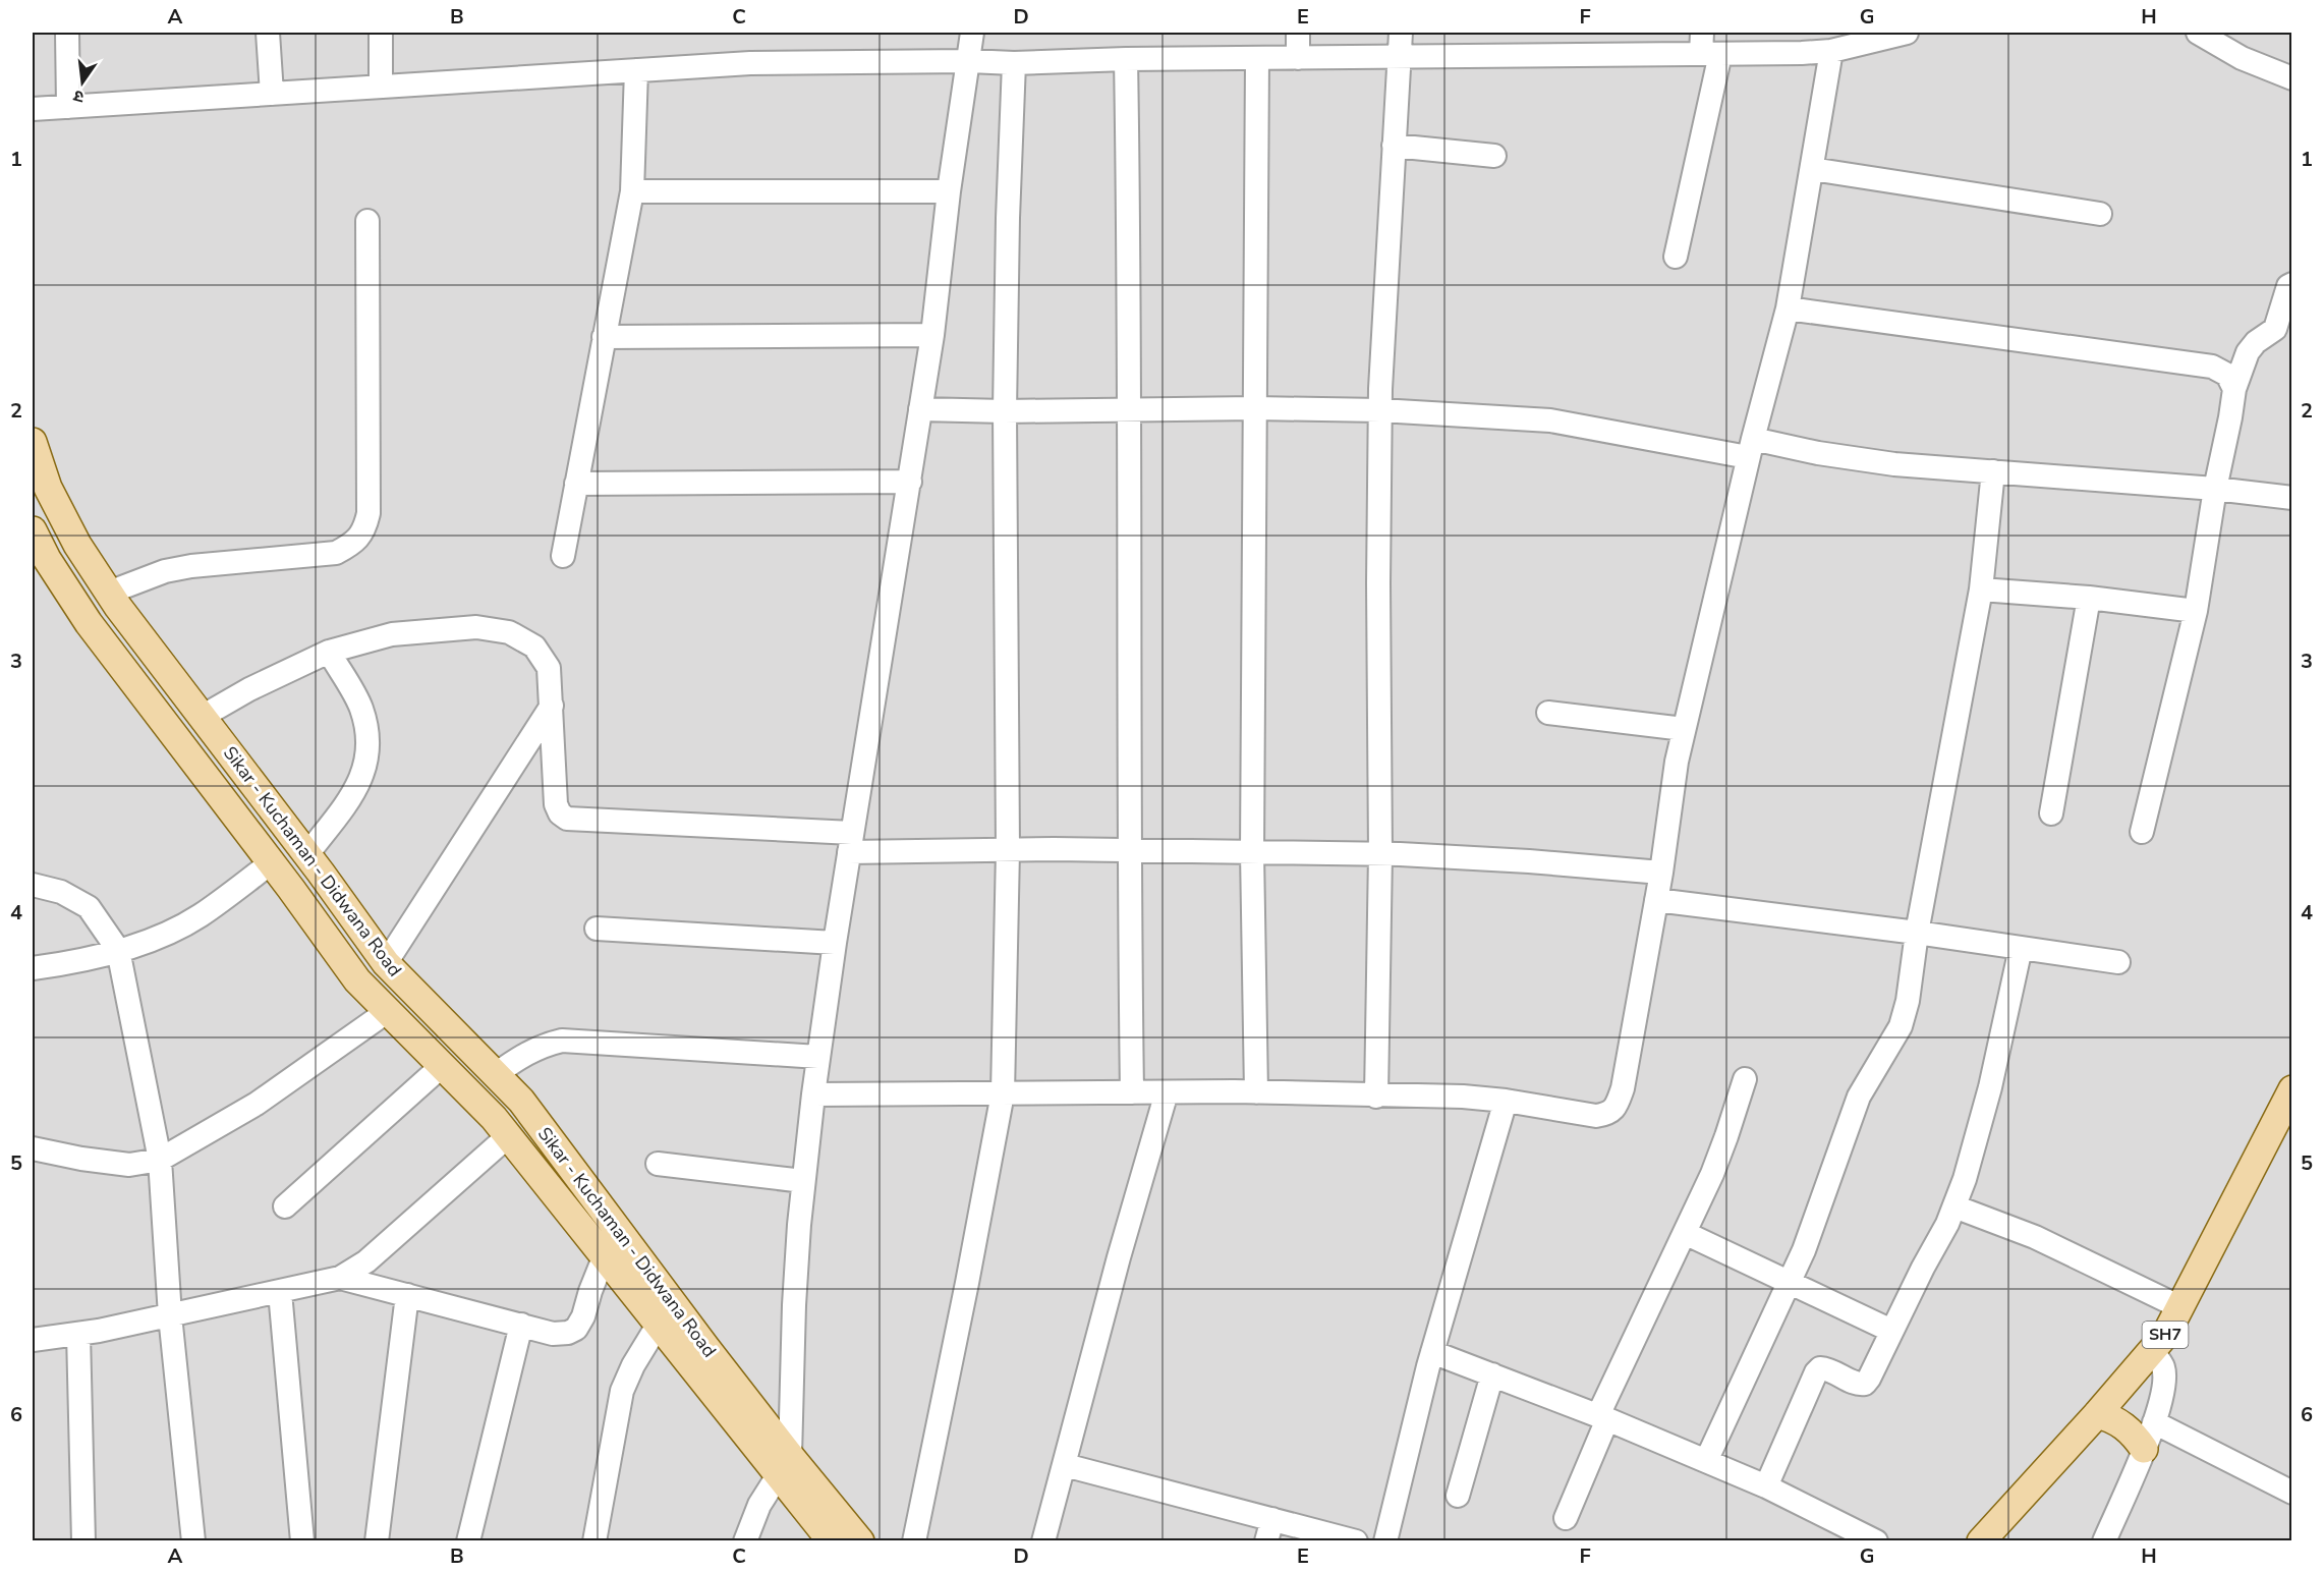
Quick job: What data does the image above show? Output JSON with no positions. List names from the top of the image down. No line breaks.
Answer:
{"streets":{"main road":["Sikar - Kuchaman - Didwana Road","SH7"]},"north":"bottom","grid":{"columns":["A","B","C","D","E","F","G","H"],"rows":["1","2","3","4","5","6"]}}
